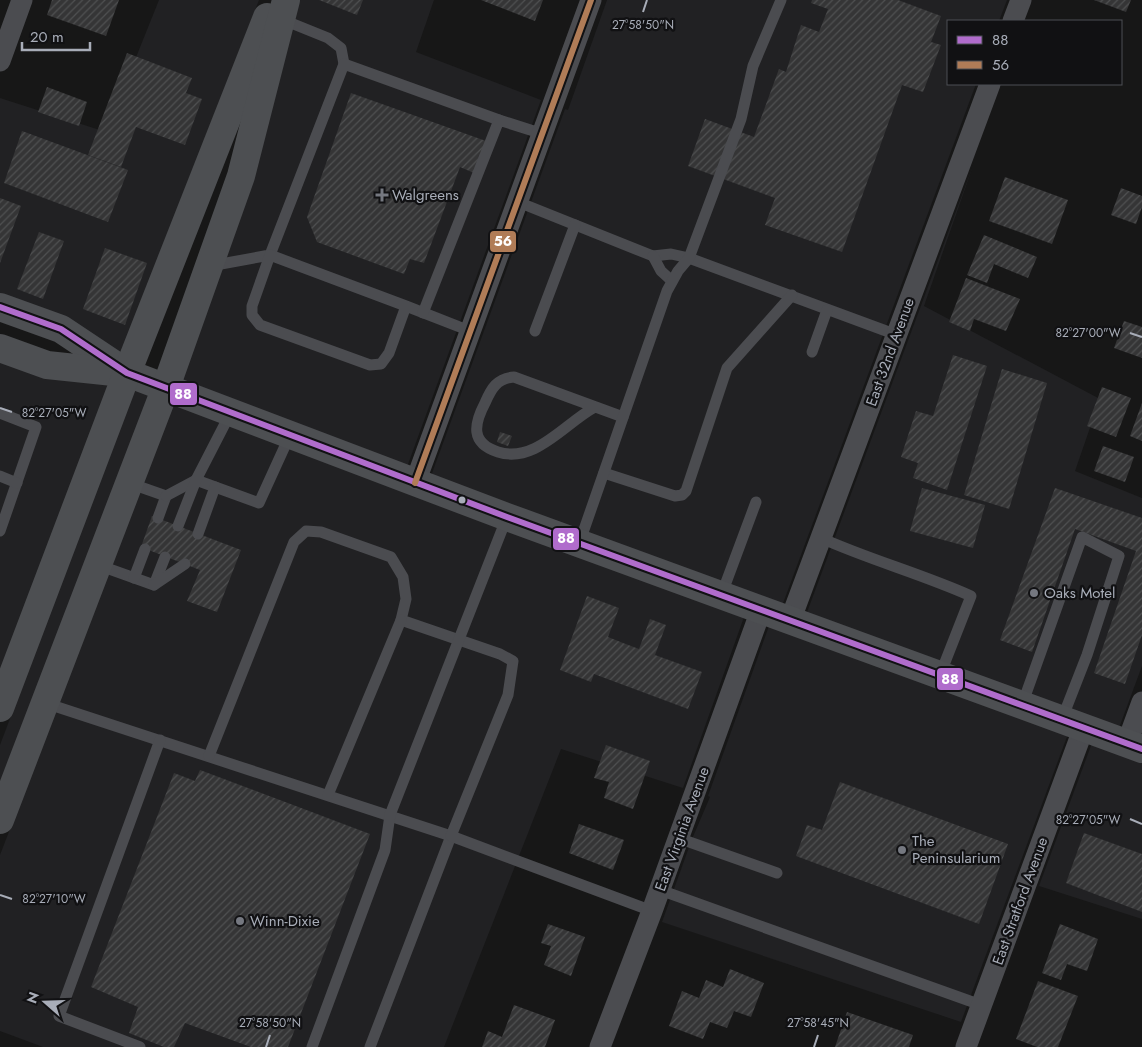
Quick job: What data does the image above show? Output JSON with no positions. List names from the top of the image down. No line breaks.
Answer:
{"streets":{"street":["East 32nd Avenue","East Virginia Avenue","East Stratford Avenue"]},"places":{"health":["Walgreens"],"other":["Oaks Motel","The Peninsularium","Winn-Dixie"]},"lines":["transit line 56","transit line 88"],"legend":["88","56"],"scale_bar":"20 m","north":"left","coordinates":["27°58'50\"N","82°27'00\"W","82°27'05\"W","82°27'10\"W","27°58'45\"N"]}
